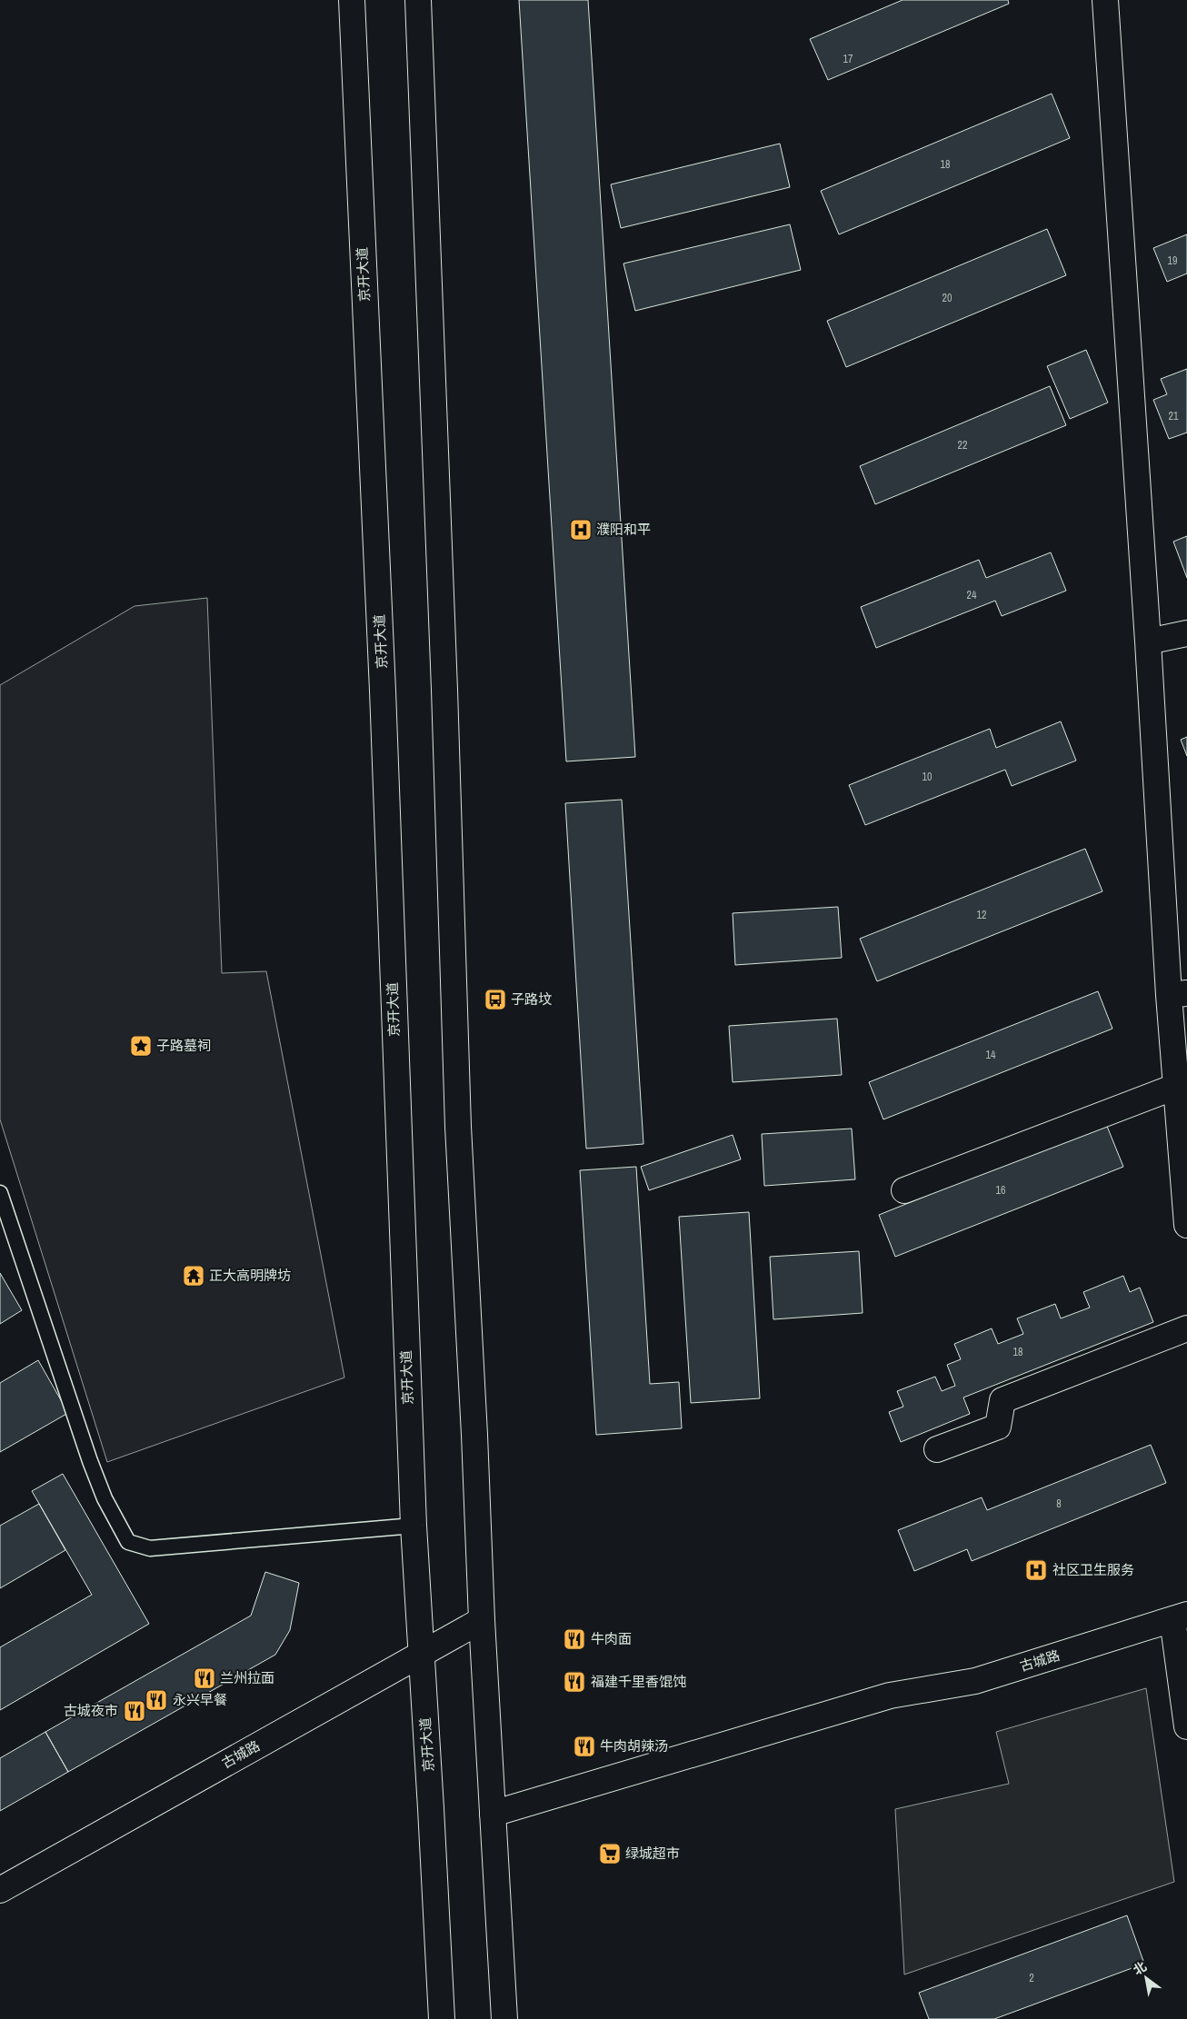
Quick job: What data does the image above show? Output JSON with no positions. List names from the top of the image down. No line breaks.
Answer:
{"streets":{"main road":["京开大道","古城路"]},"crossings":[["京开大道","古城路"]],"places":{"hospital":["濮阳和平","社区卫生服务"],"bus stop":["子路坟"],"place":["子路墓祠"],"temple":["正大高明牌坊"],"restaurant":["牛肉面","兰州拉面","福建千里香馄饨","永兴早餐","古城夜市","牛肉胡辣汤"],"supermarket":["绿城超市"]},"house_numbers":["17","18","19","20","21","22","24","10","12","14","16","18","8","2"],"north":"top left"}
